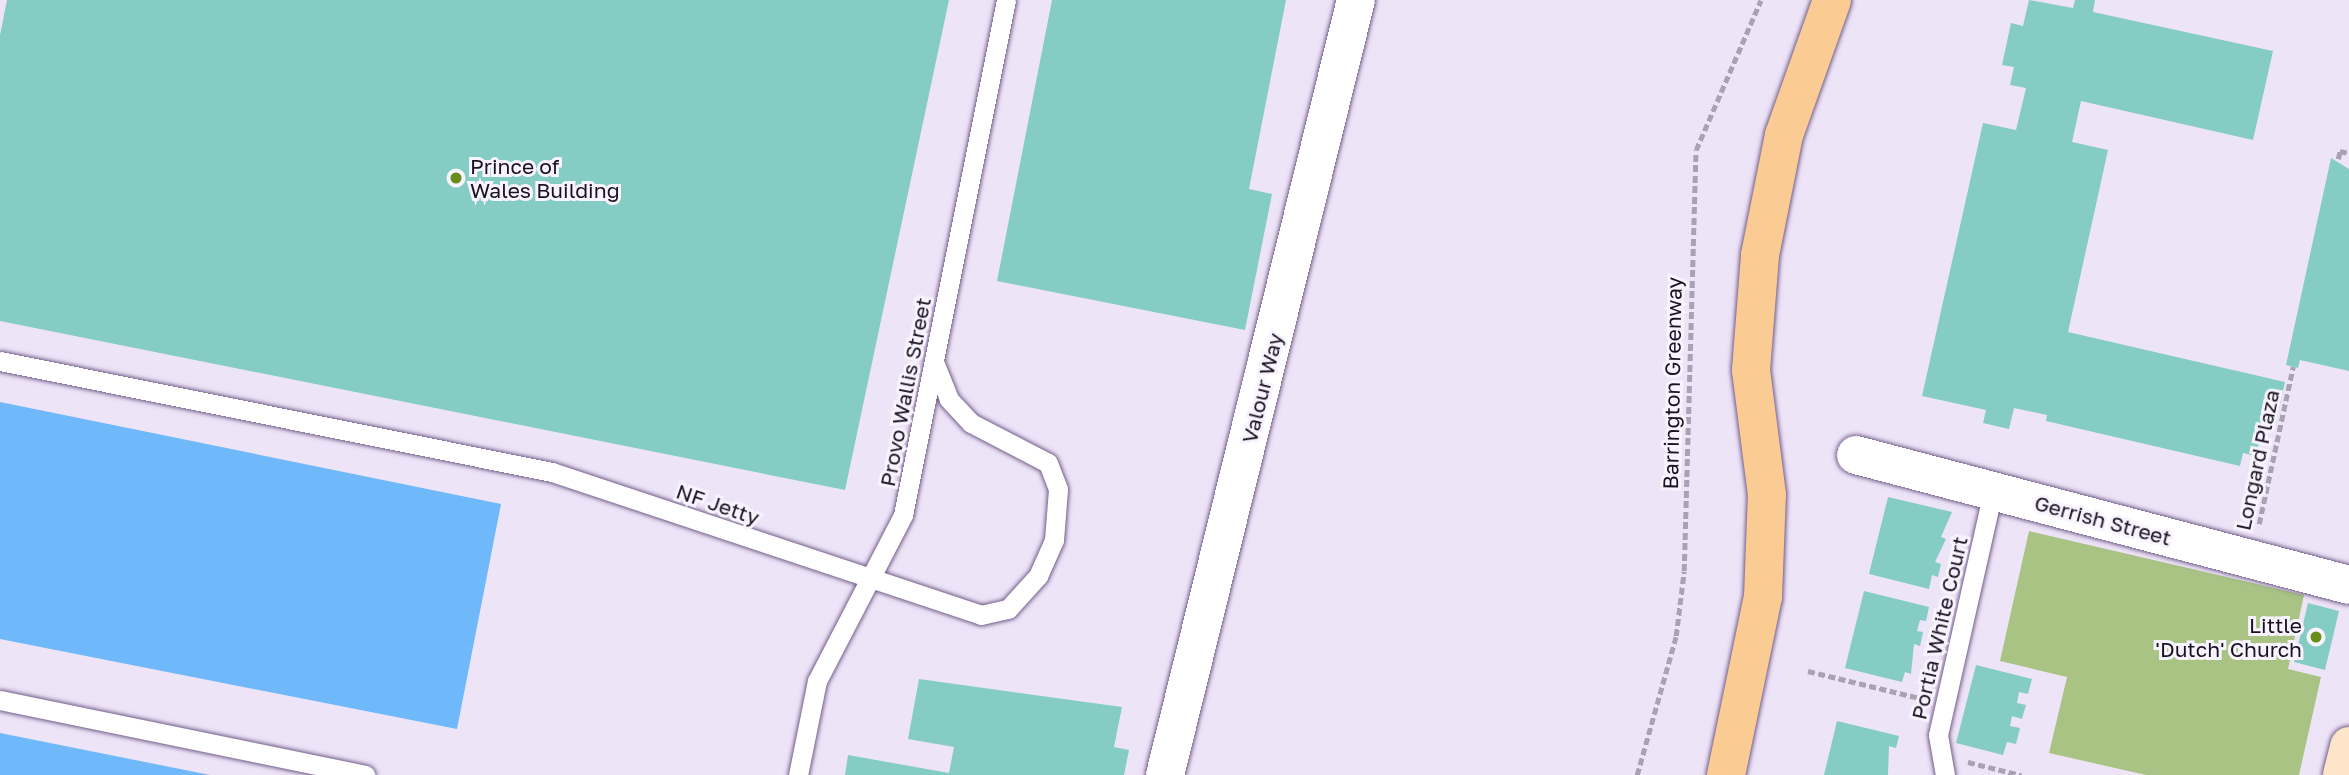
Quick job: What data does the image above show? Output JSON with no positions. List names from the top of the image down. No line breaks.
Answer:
{"streets":{"street":["Valour Way","Gerrish Street"],"lane":["Provo Wallis Street","NF Jetty","Portia White Court"],"path":["Barrington Greenway","Longard Plaza"]},"crossings":[["Provo Wallis Street","NF Jetty"],["Longard Plaza","Gerrish Street"],["Gerrish Street","Portia White Court"]],"places":["Prince of Wales Building","Little 'Dutch' Church"]}
